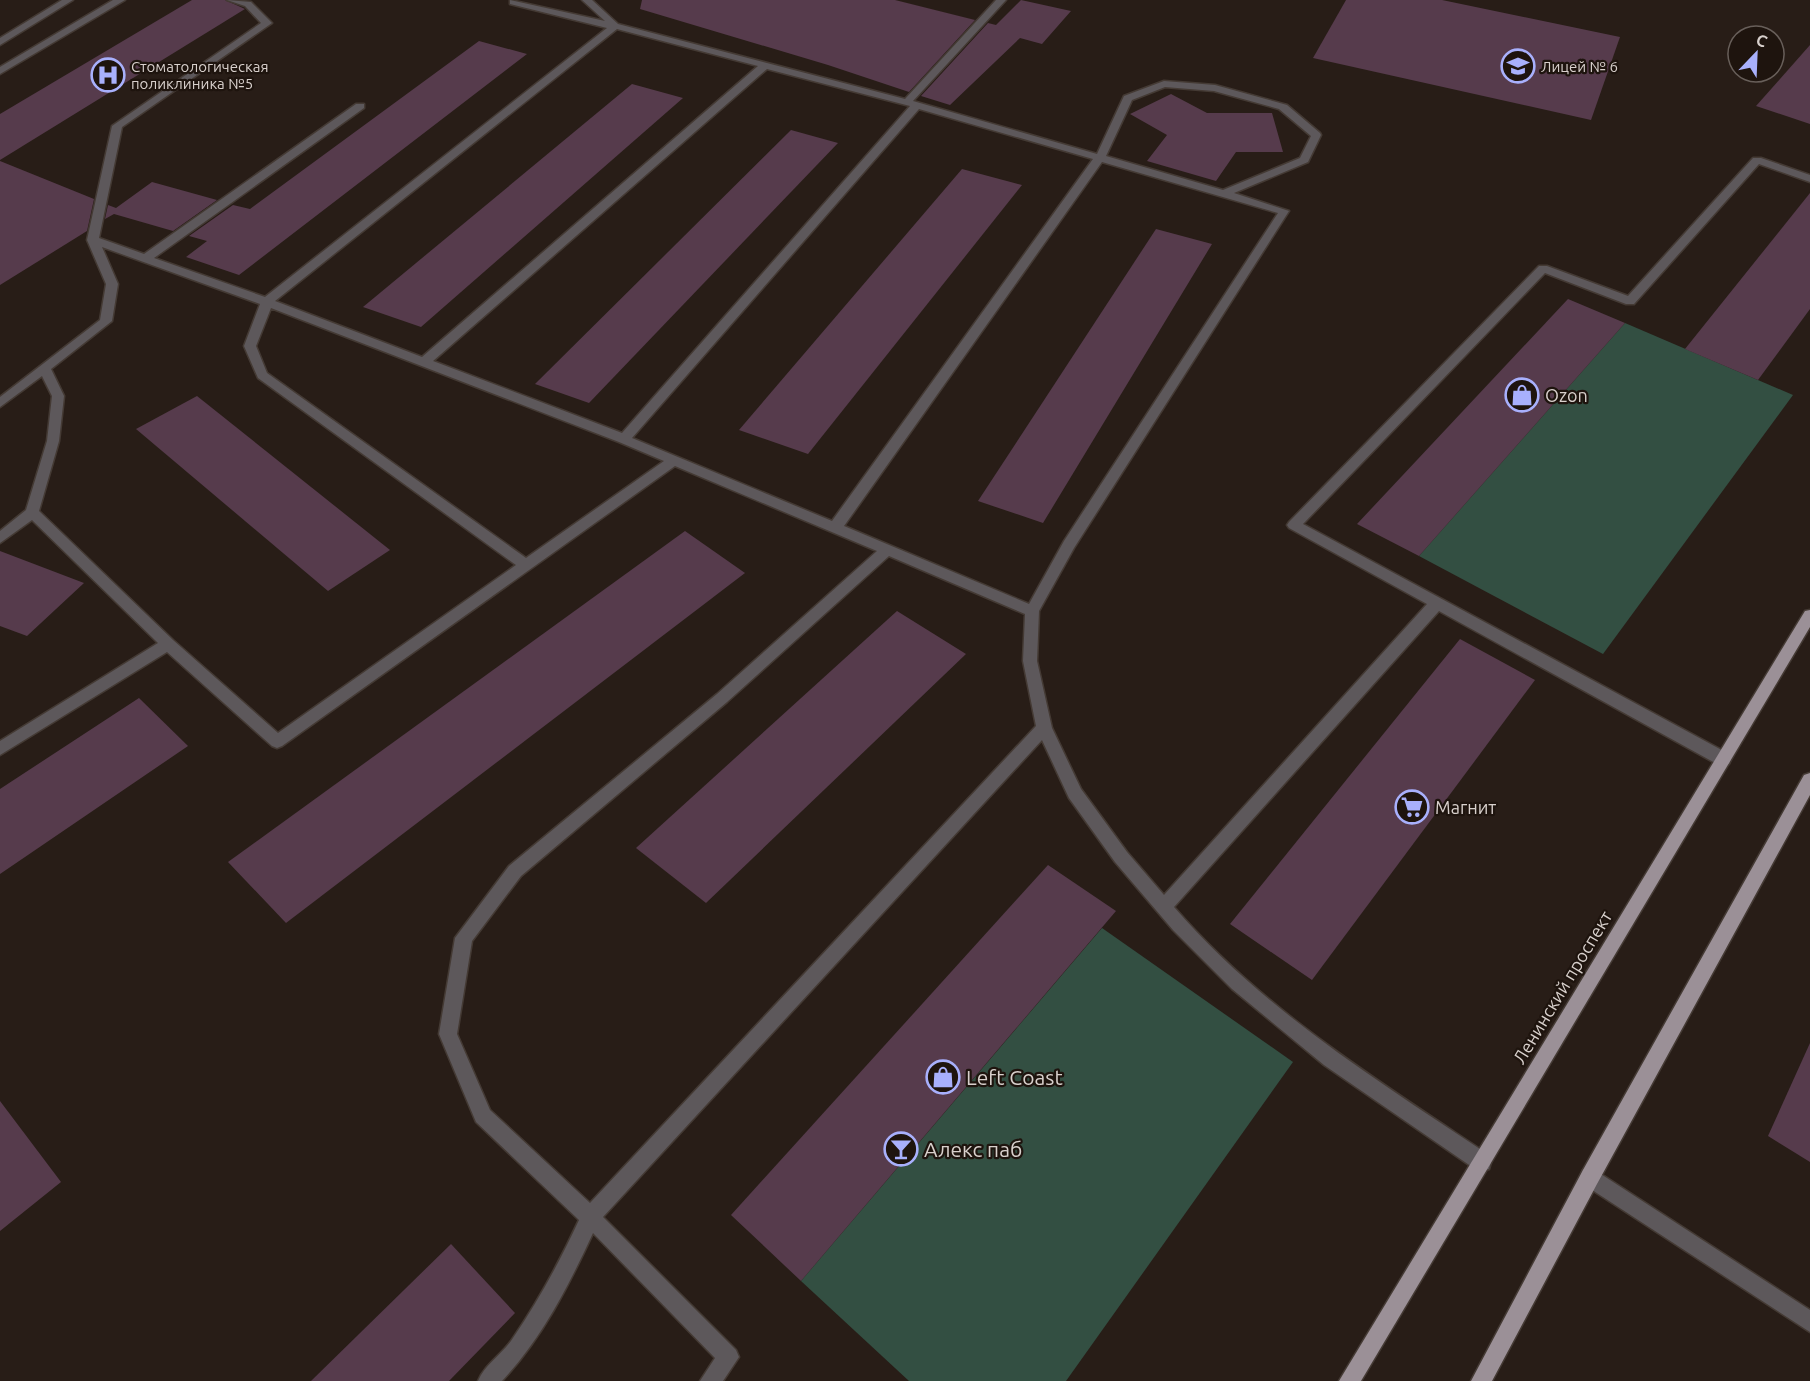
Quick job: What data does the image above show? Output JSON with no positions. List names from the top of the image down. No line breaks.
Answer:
{"streets":{"main road":["Ленинский проспект"]},"places":{"school or university":["Лицей № 6"],"hospital":["Стоматологическая поликлиника №5"],"shop":["Ozon","Left Coast"],"supermarket":["Магнит"],"bar":["Алекс паб"]},"north":"top right"}
